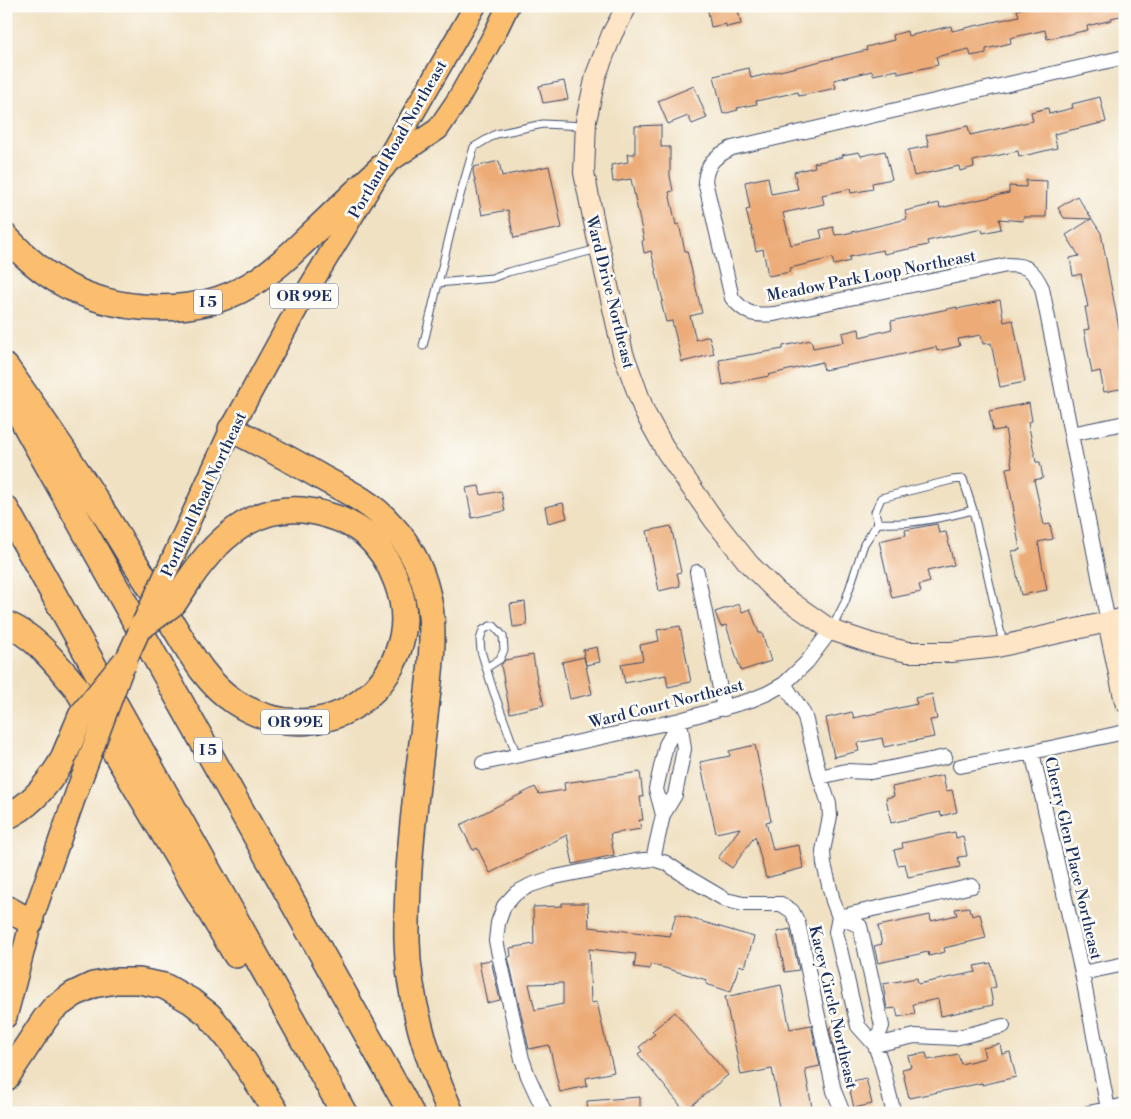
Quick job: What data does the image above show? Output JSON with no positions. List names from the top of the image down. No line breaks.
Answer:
{"streets":{"highway":["OR 99E","I 5"],"main road":["Portland Road Northeast","Ward Drive Northeast"],"street":["Meadow Park Loop Northeast","Ward Court Northeast","Cherry Glen Place Northeast","Kacey Circle Northeast"]},"crossings":[["Portland Road Northeast","OR 99E"],["Portland Road Northeast","I 5"],["Meadow Park Loop Northeast","Ward Drive Northeast"],["Ward Drive Northeast","Ward Court Northeast"]]}
